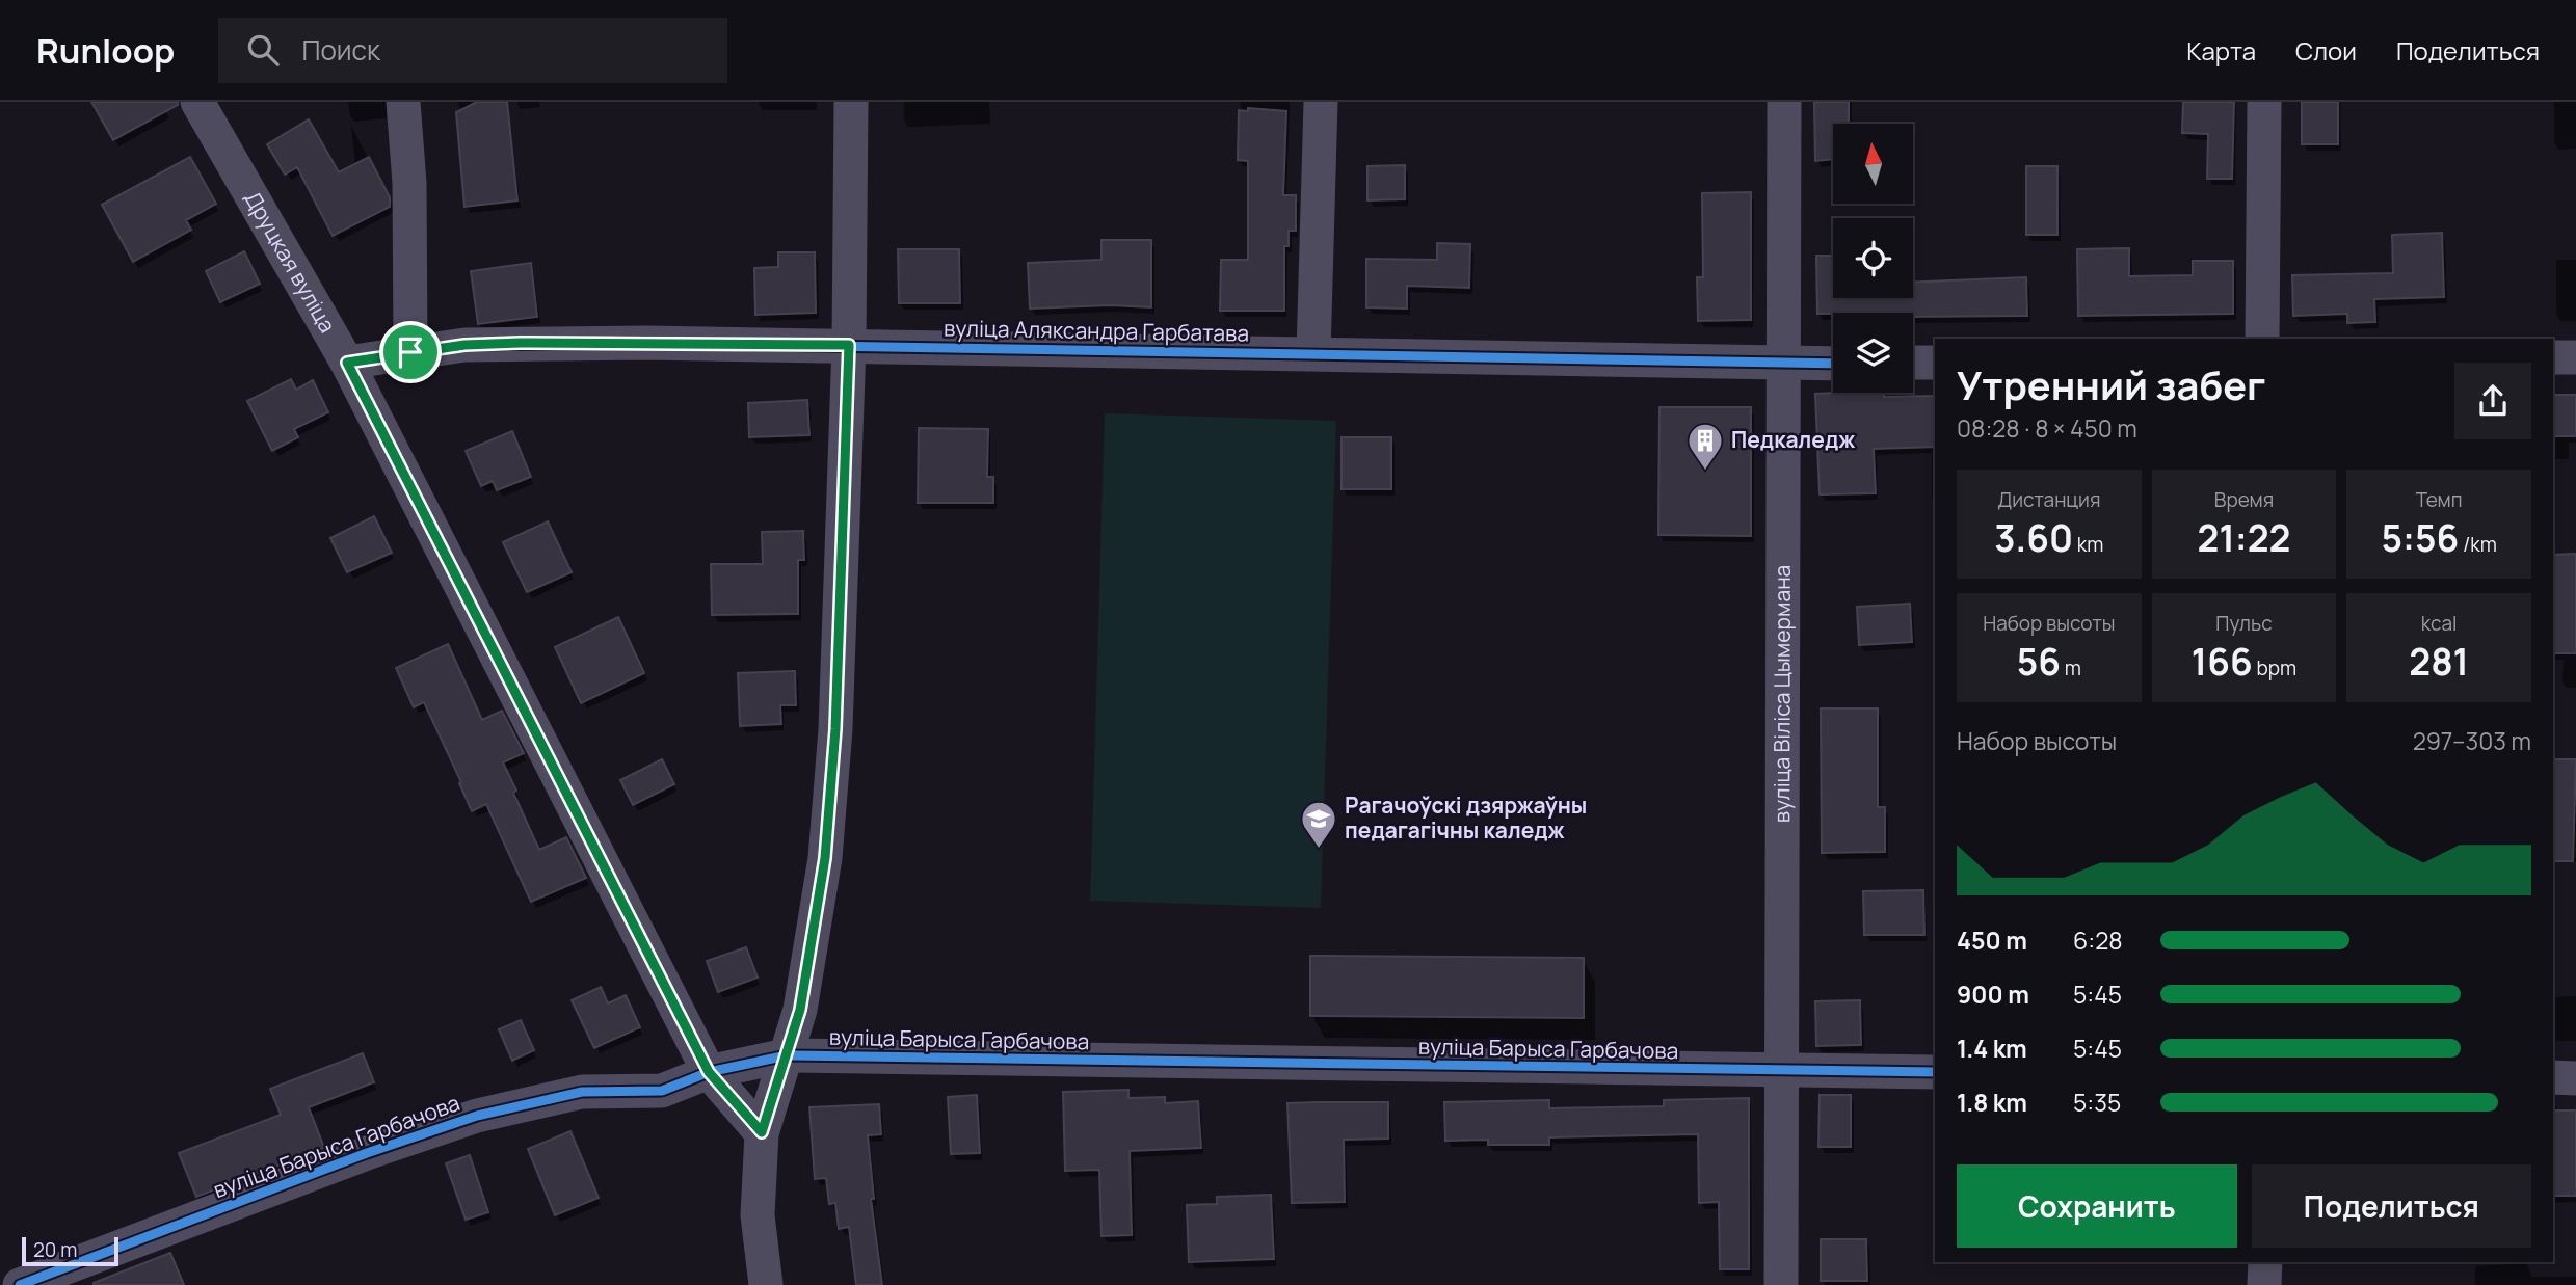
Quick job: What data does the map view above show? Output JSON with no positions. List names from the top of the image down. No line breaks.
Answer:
{"streets":{"street":["Друцкая вуліца","вуліца Аляксандра Гарбатава","вуліца Віліса Цымермана","вуліца Барыса Гарбачова"]},"crossings":[["Друцкая вуліца","вуліца Аляксандра Гарбатава"],["Друцкая вуліца","вуліца Барыса Гарбачова"],["вуліца Аляксандра Гарбатава","вуліца Віліса Цымермана"],["вуліца Віліса Цымермана","вуліца Барыса Гарбачова"]],"places":{"building":["Педкаледж"],"school or university":["Рагачоўскі дзяржаўны педагагічны каледж"]},"scale_bar":"20 m","north":"top","page":{"header":"Runloop","search":"Поиск","nav":["Карта","Слои","Поделиться"],"heading":["Утренний забег","08:28 · 8 × 450 m"],"stats":[["Дистанция","3.60 km"],["Время","21:22"],["Темп","5:56 /km"],["Набор высоты","56 m"],["Пульс","166 bpm"],["kcal","281"]],"chart":["Набор высоты","297–303 m"],"list":[{"name":"450 m","note":"6:28"},{"name":"900 m","note":"5:45"},{"name":"1.4 km","note":"5:45"},{"name":"1.8 km","note":"5:35"}],"buttons":["Сохранить","Поделиться"],"scale":"20 m"}}
